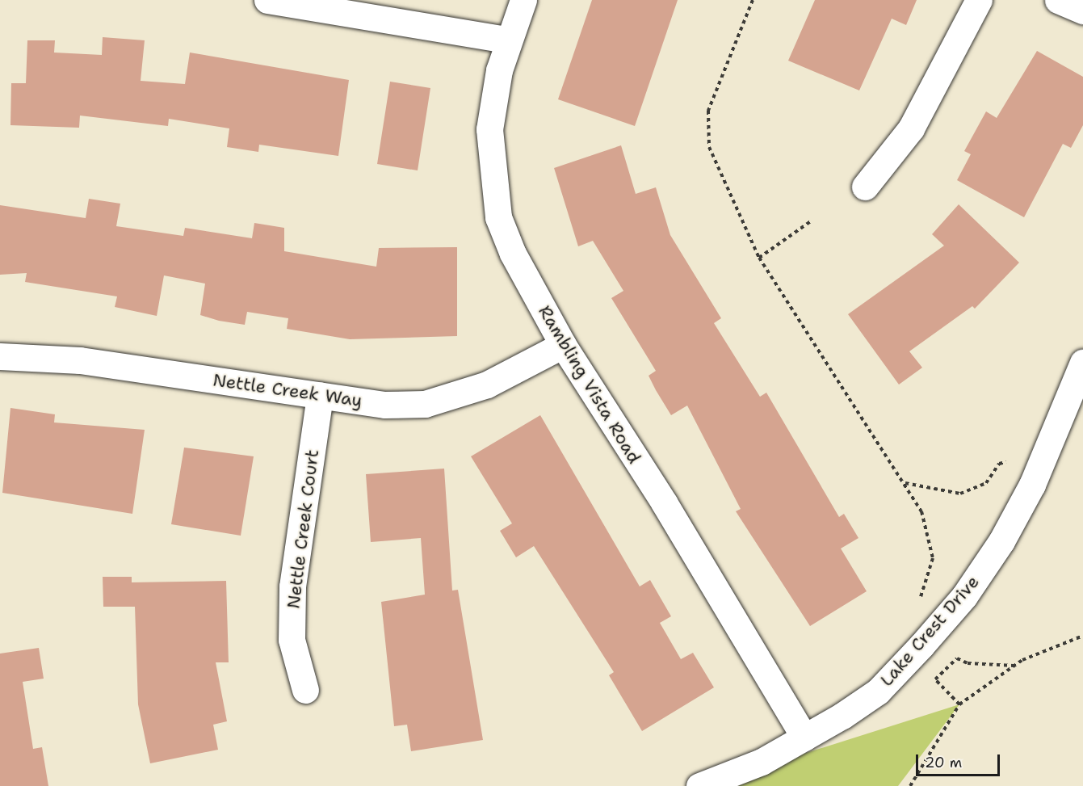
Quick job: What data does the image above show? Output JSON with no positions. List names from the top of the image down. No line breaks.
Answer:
{"streets":{"street":["Rambling Vista Road","Nettle Creek Way","Nettle Creek Court","Lake Crest Drive"]},"crossings":[["Rambling Vista Road","Nettle Creek Way"],["Rambling Vista Road","Lake Crest Drive"],["Nettle Creek Way","Nettle Creek Court"]],"scale_bar":"20 m"}
